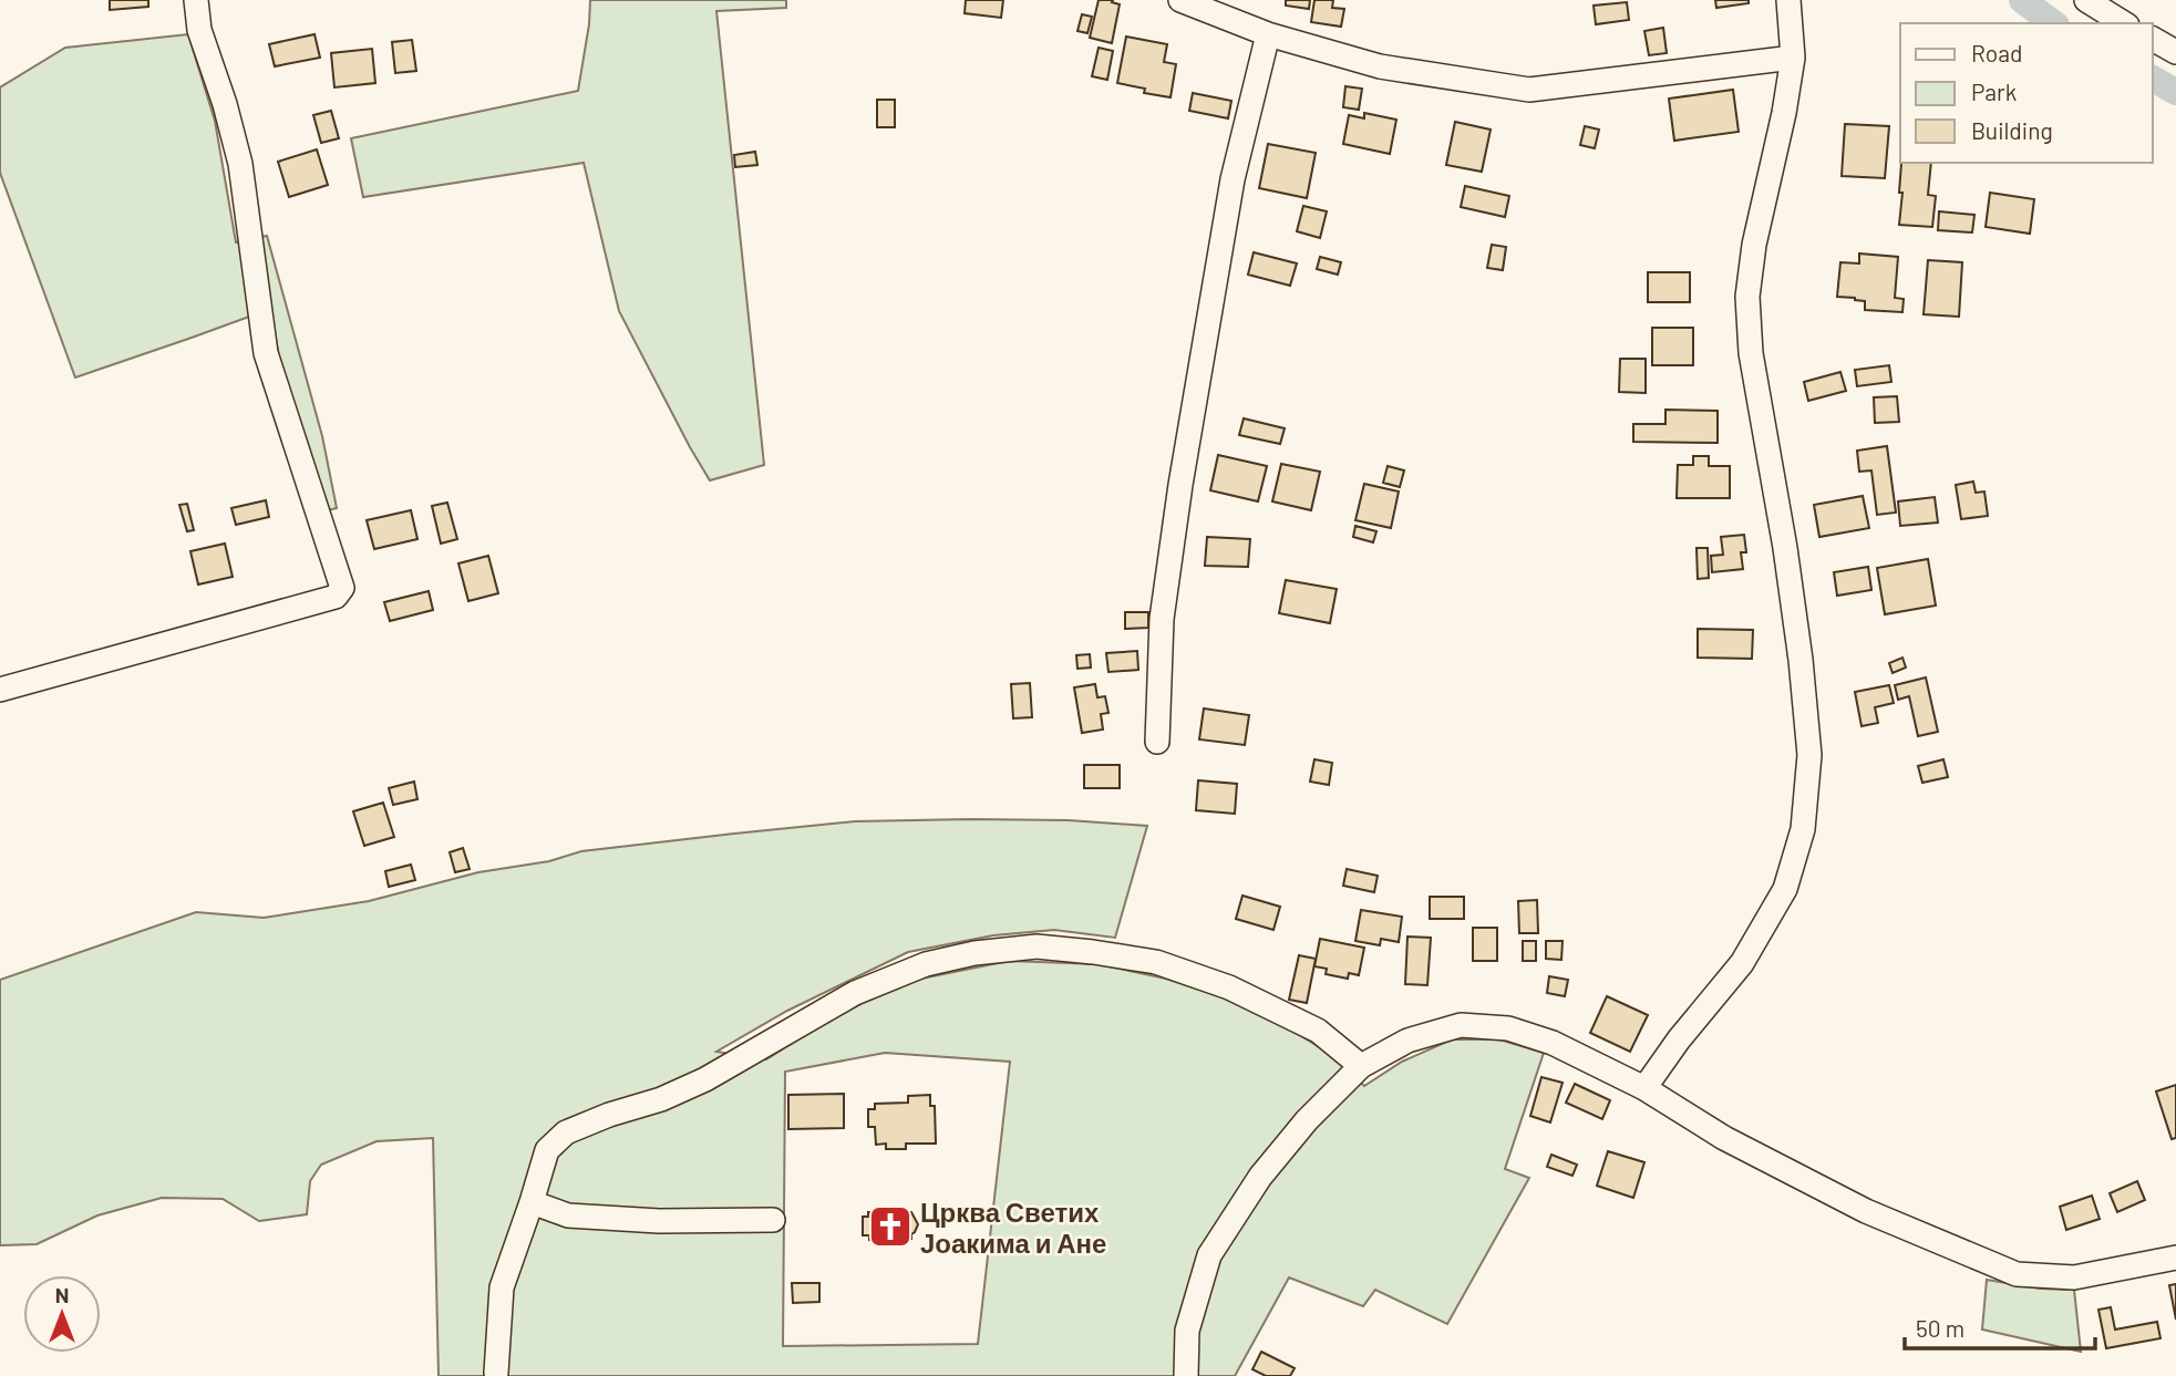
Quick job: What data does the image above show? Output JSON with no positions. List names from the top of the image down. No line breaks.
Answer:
{"places":{"church":["Црква Светих Јоакима и Ане"]},"legend":["Road","Park","Building"],"scale_bar":"50 m","north":"top"}
